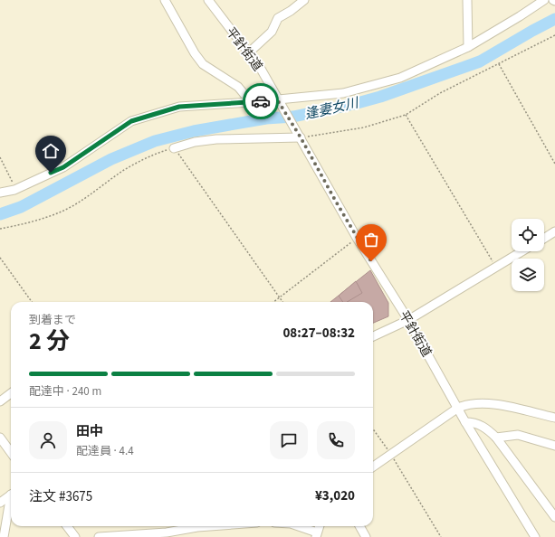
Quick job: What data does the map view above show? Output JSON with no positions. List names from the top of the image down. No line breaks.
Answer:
{"streets":{"street":["平針街道"]},"water":["逢妻女川"],"page":{"heading":["2 分","到着まで","08:27–08:32"],"panel":["田中","配達員 · 4.4","注文 #3675","¥3,020"],"bar":"配達中 · 240 m"}}
